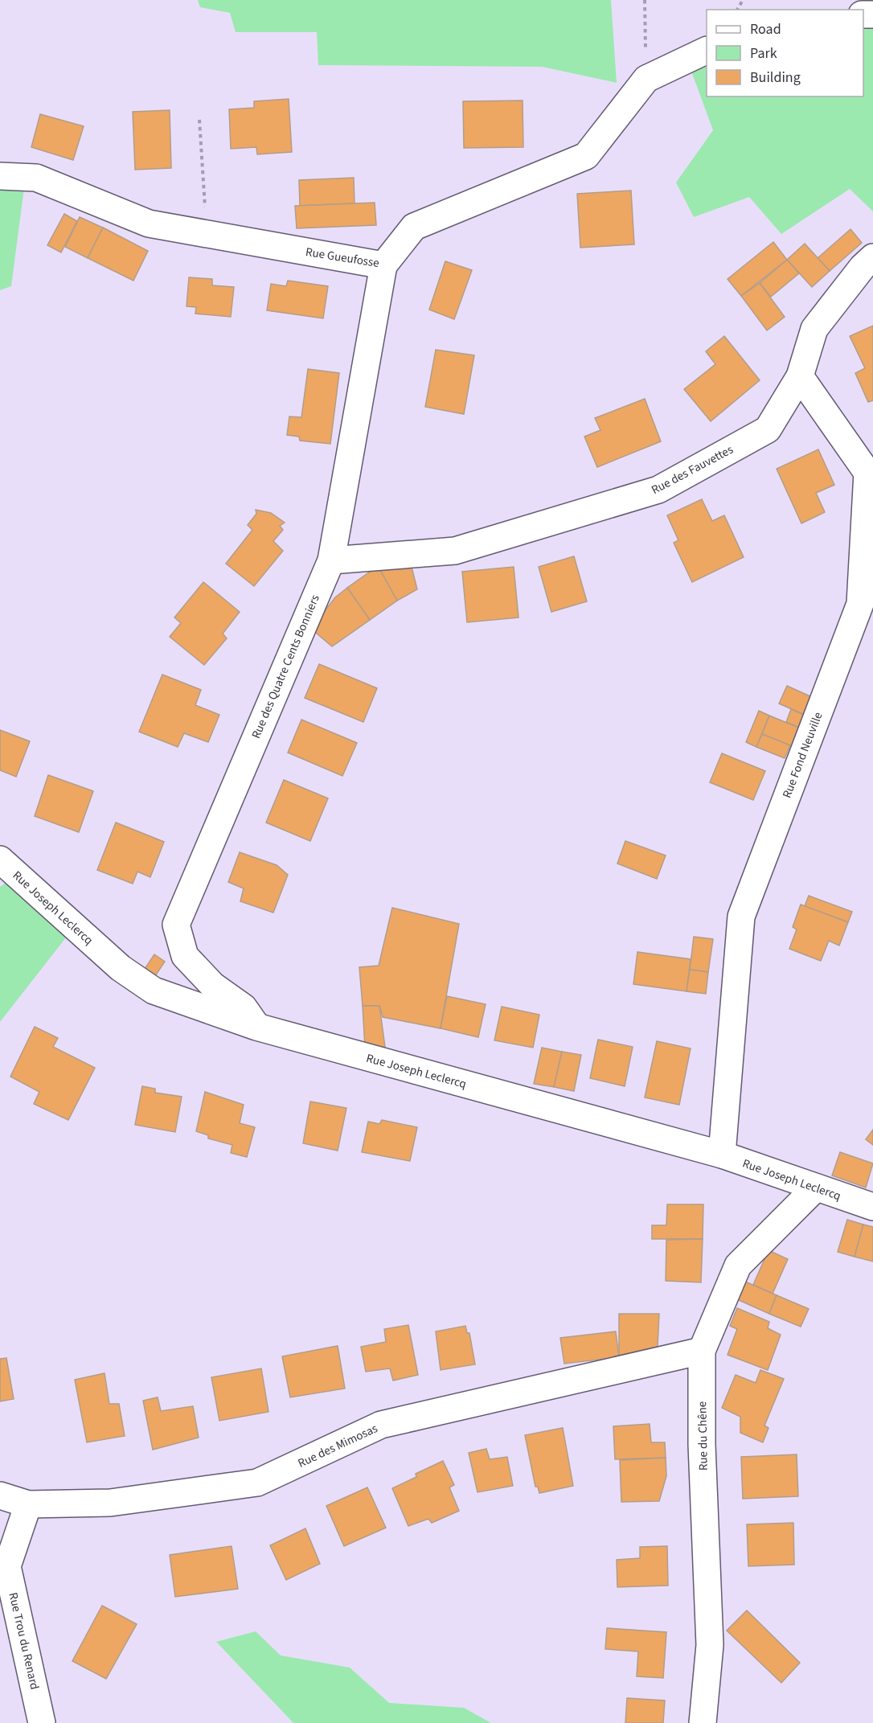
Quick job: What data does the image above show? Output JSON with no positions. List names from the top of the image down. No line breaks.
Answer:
{"streets":{"street":["Rue Gueufosse","Rue des Fauvettes","Rue des Quatre Cents Bonniers","Rue Fond Neuville","Rue Joseph Leclercq","Rue du Chêne","Rue des Mimosas","Rue Trou du Renard"]},"crossings":[["Rue Gueufosse","Rue des Quatre Cents Bonniers"],["Rue des Fauvettes","Rue des Quatre Cents Bonniers"],["Rue des Fauvettes","Rue Fond Neuville"],["Rue des Quatre Cents Bonniers","Rue Joseph Leclercq"],["Rue Fond Neuville","Rue Joseph Leclercq"],["Rue Joseph Leclercq","Rue du Chêne"],["Rue du Chêne","Rue des Mimosas"],["Rue des Mimosas","Rue Trou du Renard"]],"legend":["Road","Park","Building"]}
